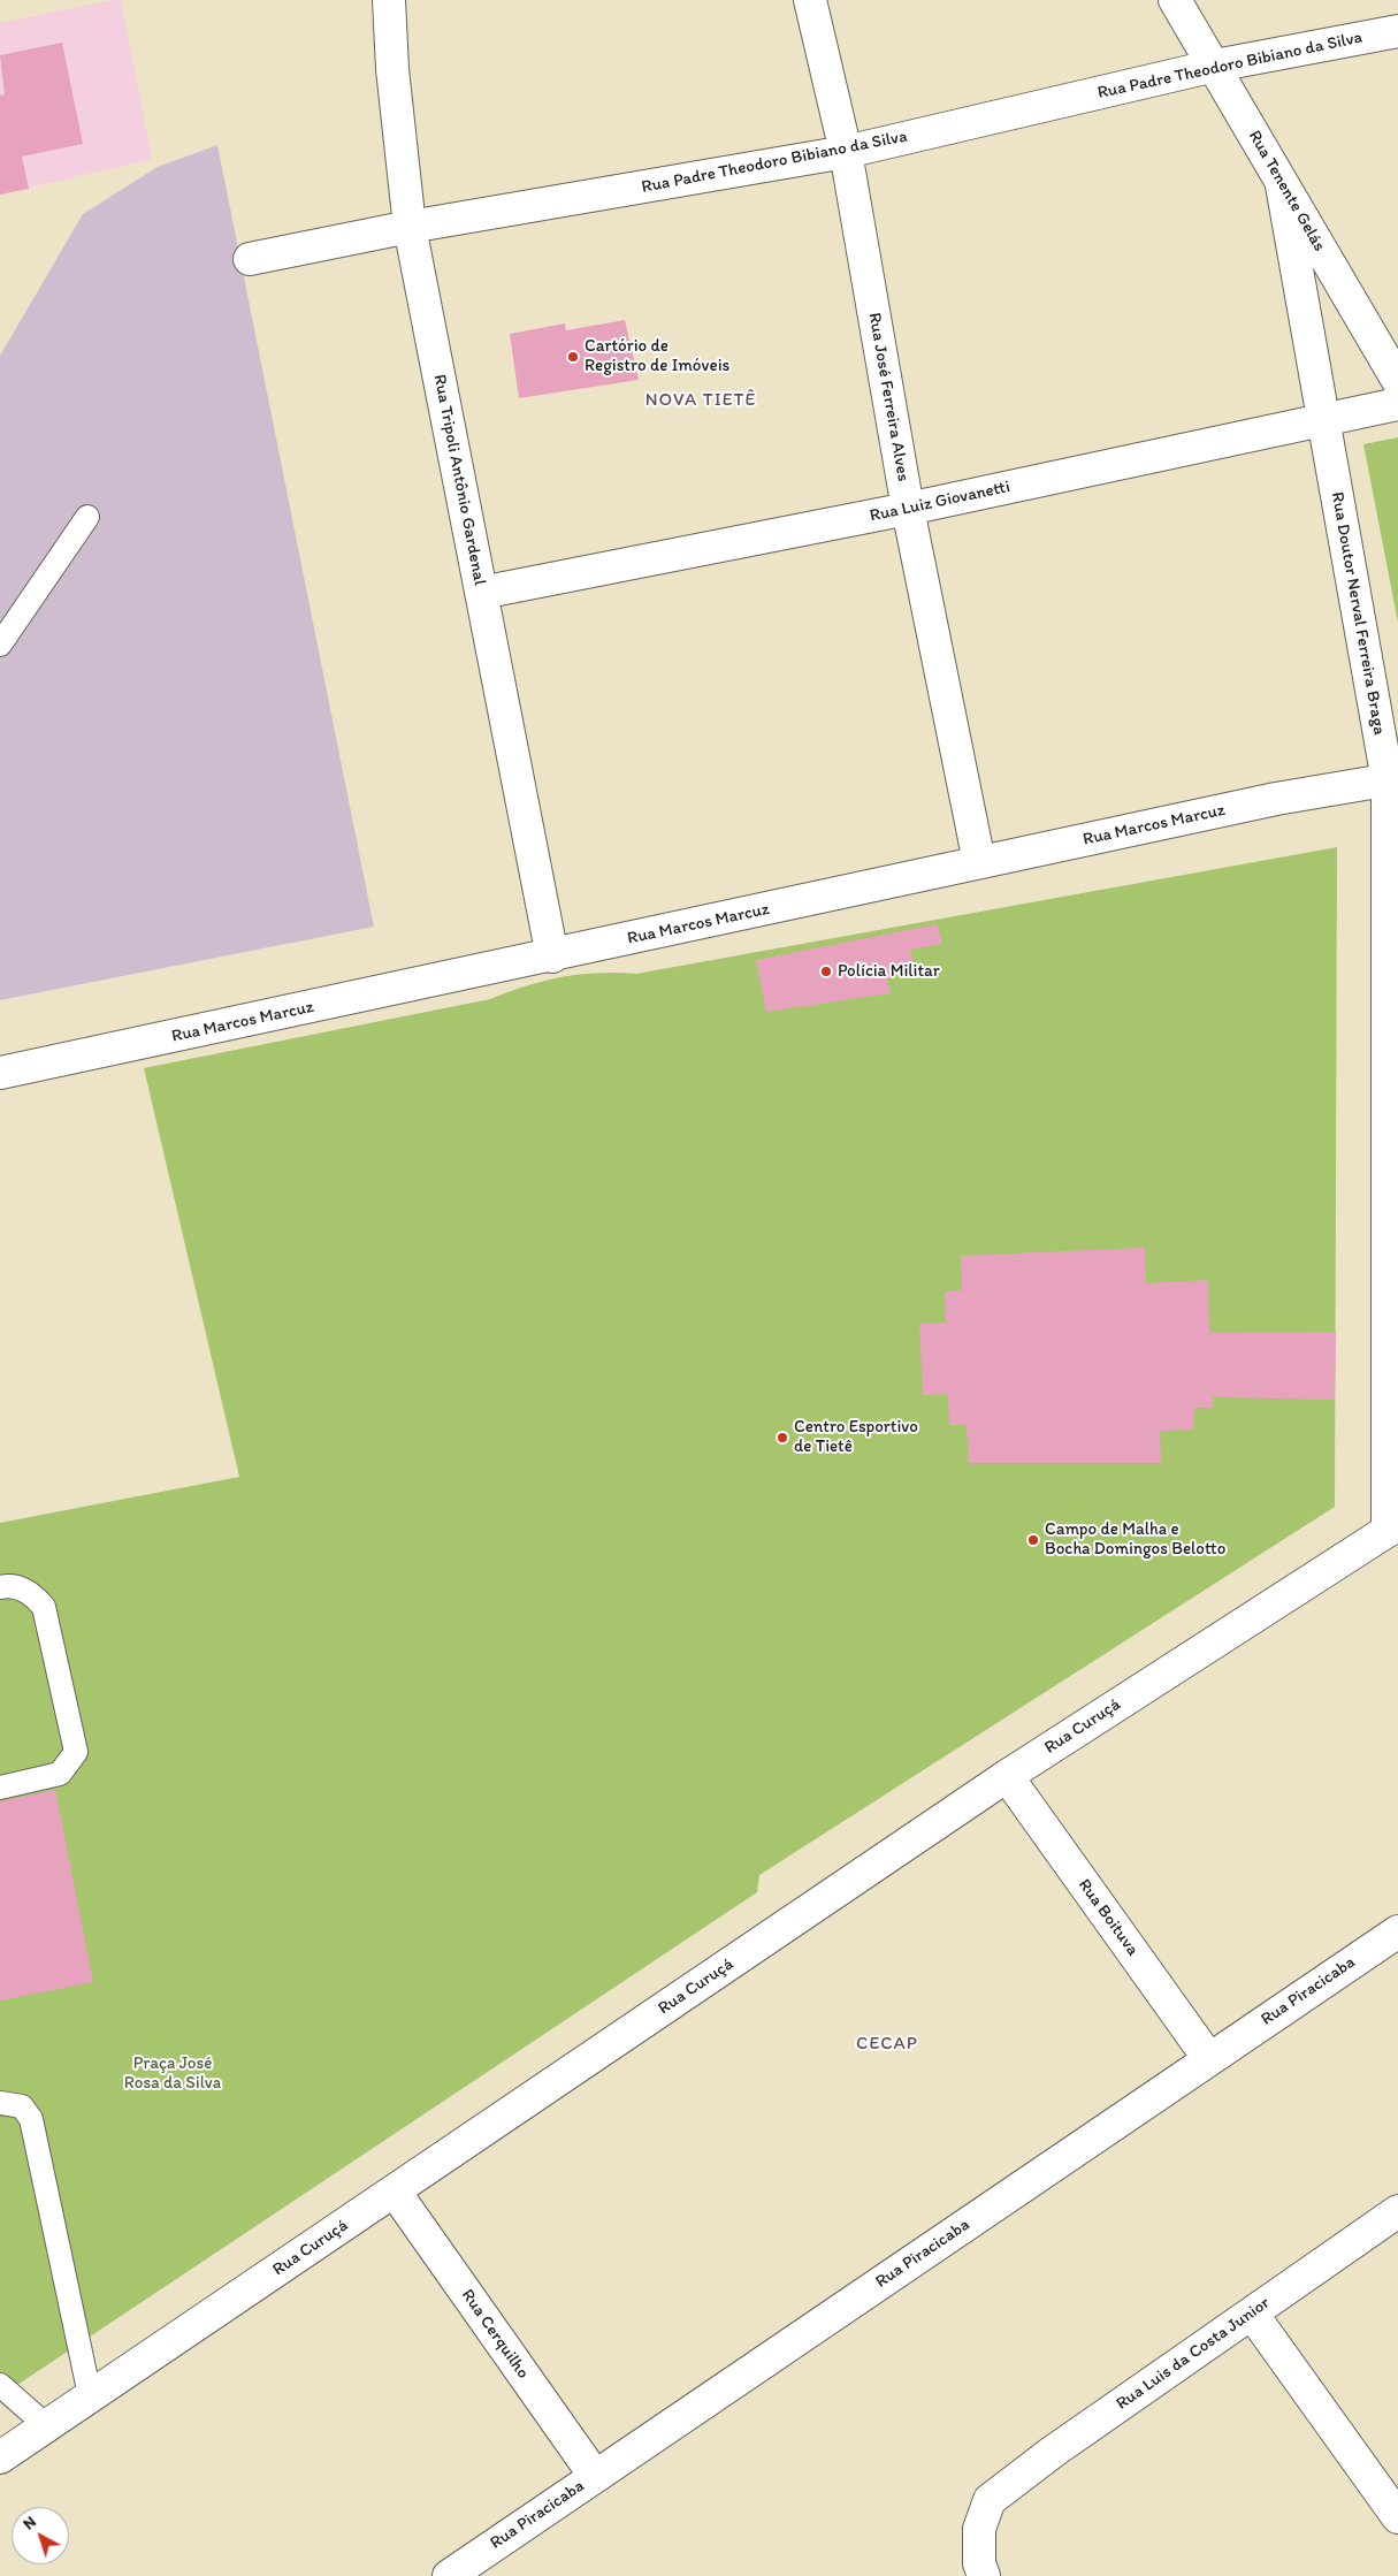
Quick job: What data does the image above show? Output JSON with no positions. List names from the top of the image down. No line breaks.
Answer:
{"streets":{"street":["Rua Padre Theodoro Bibiano da Silva","Rua Tenente Gelás","Rua José Ferreira Alves","Rua Tripoli Antônio Gardenal","Rua Luiz Giovanetti","Rua Doutor Nerval Ferreira Braga","Rua Marcos Marcuz","Rua Curuçá","Rua Boituva","Rua Piracicaba","Rua Cerquilho","Rua Luis da Costa Junior"]},"crossings":[["Rua Padre Theodoro Bibiano da Silva","Rua Tenente Gelás"],["Rua Padre Theodoro Bibiano da Silva","Rua José Ferreira Alves"],["Rua Padre Theodoro Bibiano da Silva","Rua Tripoli Antônio Gardenal"],["Rua Tenente Gelás","Rua Doutor Nerval Ferreira Braga"],["Rua José Ferreira Alves","Rua Luiz Giovanetti"],["Rua José Ferreira Alves","Rua Marcos Marcuz"],["Rua Tripoli Antônio Gardenal","Rua Luiz Giovanetti"],["Rua Tripoli Antônio Gardenal","Rua Marcos Marcuz"],["Rua Luiz Giovanetti","Rua Doutor Nerval Ferreira Braga"],["Rua Doutor Nerval Ferreira Braga","Rua Marcos Marcuz"],["Rua Doutor Nerval Ferreira Braga","Rua Curuçá"],["Rua Curuçá","Rua Boituva"],["Rua Curuçá","Rua Cerquilho"],["Rua Boituva","Rua Piracicaba"],["Rua Piracicaba","Rua Cerquilho"]],"districts":["NOVA TIETÊ","CECAP"],"parks":["Praça José Rosa da Silva"],"places":["Cartório de Registro de Imóveis","Polícia Militar","Centro Esportivo de Tietê","Campo de Malha e Bocha Domingos Belotto"],"north":"top left"}
